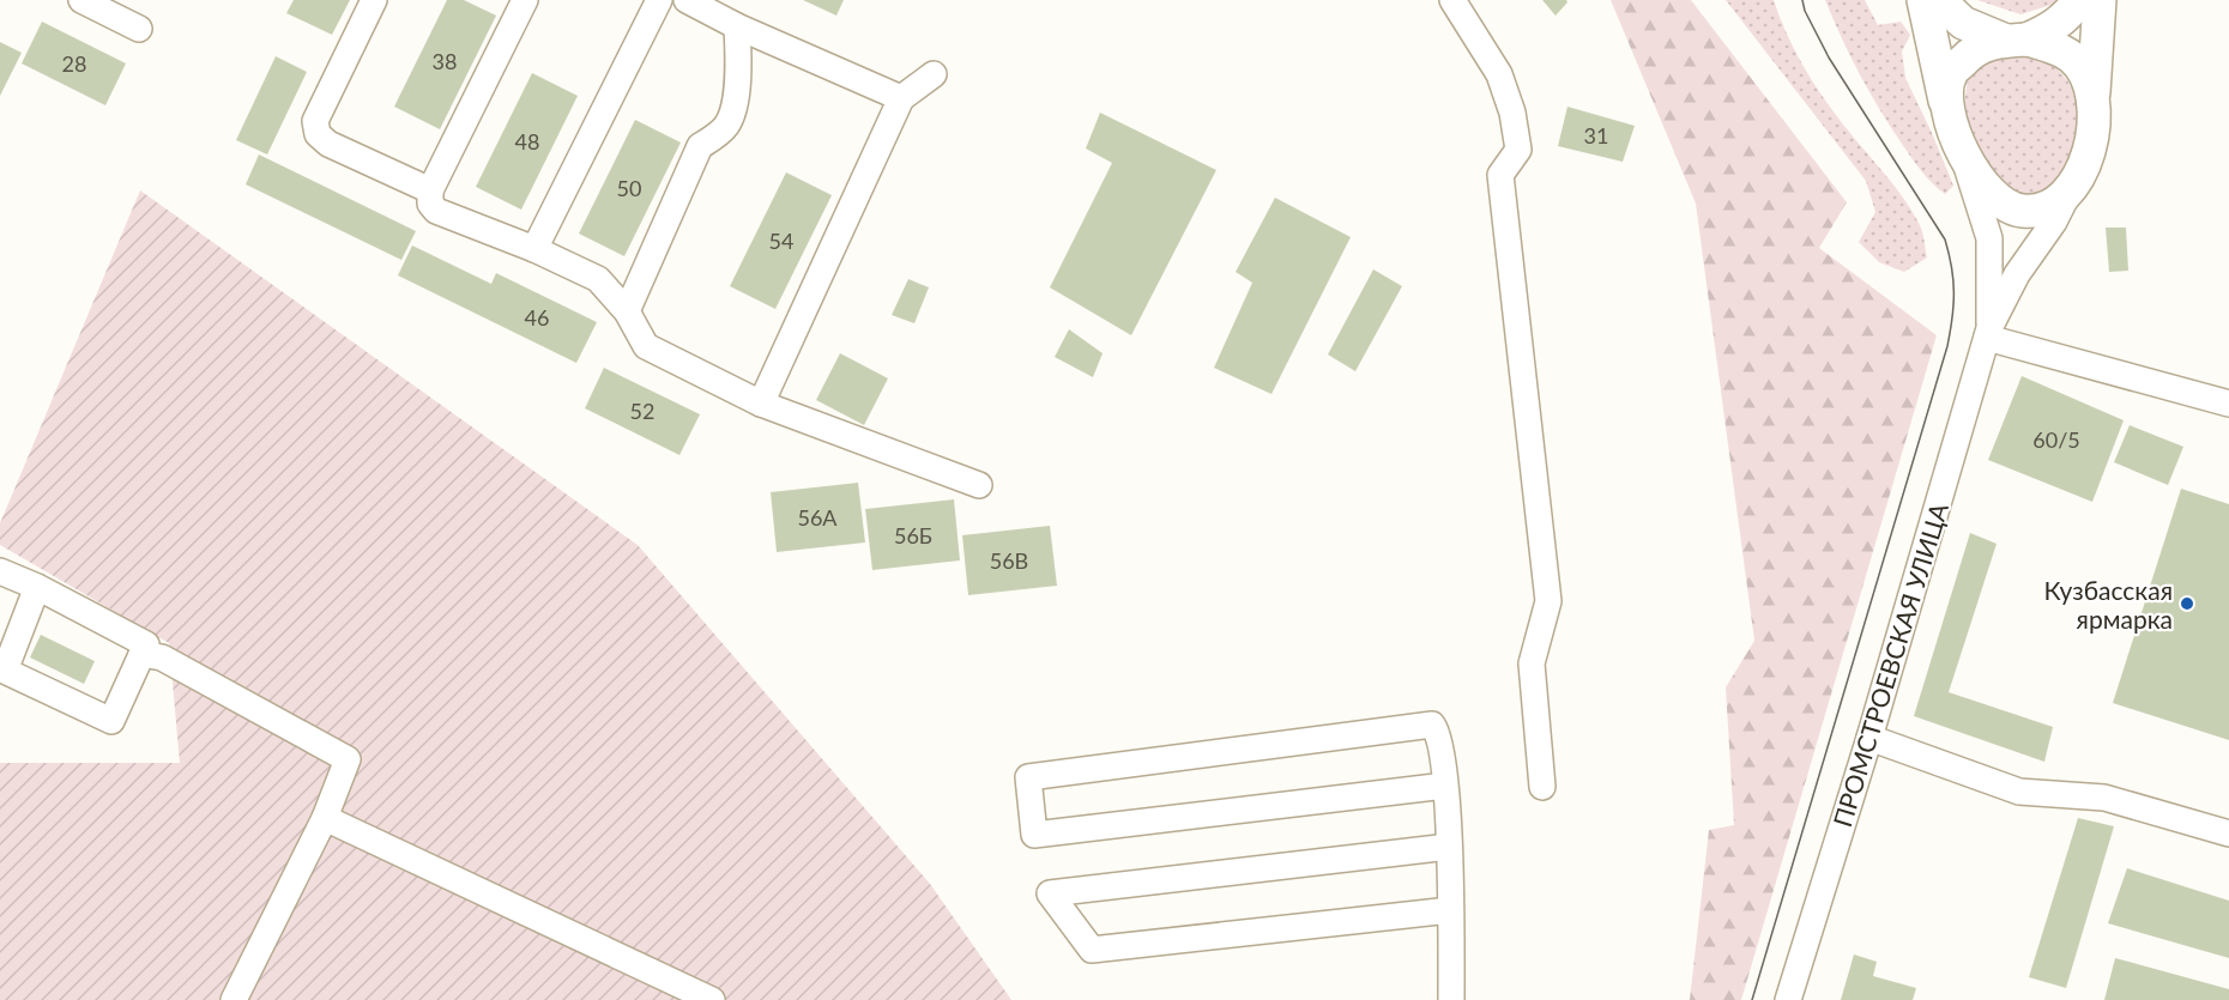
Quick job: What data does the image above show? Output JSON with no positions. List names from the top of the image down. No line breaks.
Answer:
{"streets":{"street":["ПРОМСТРОЕВСКАЯ УЛИЦА"]},"places":["Кузбасская ярмарка"],"house_numbers":["38","28","31","48","50","54","46","52","60/5","56А","56Б","56В"]}
